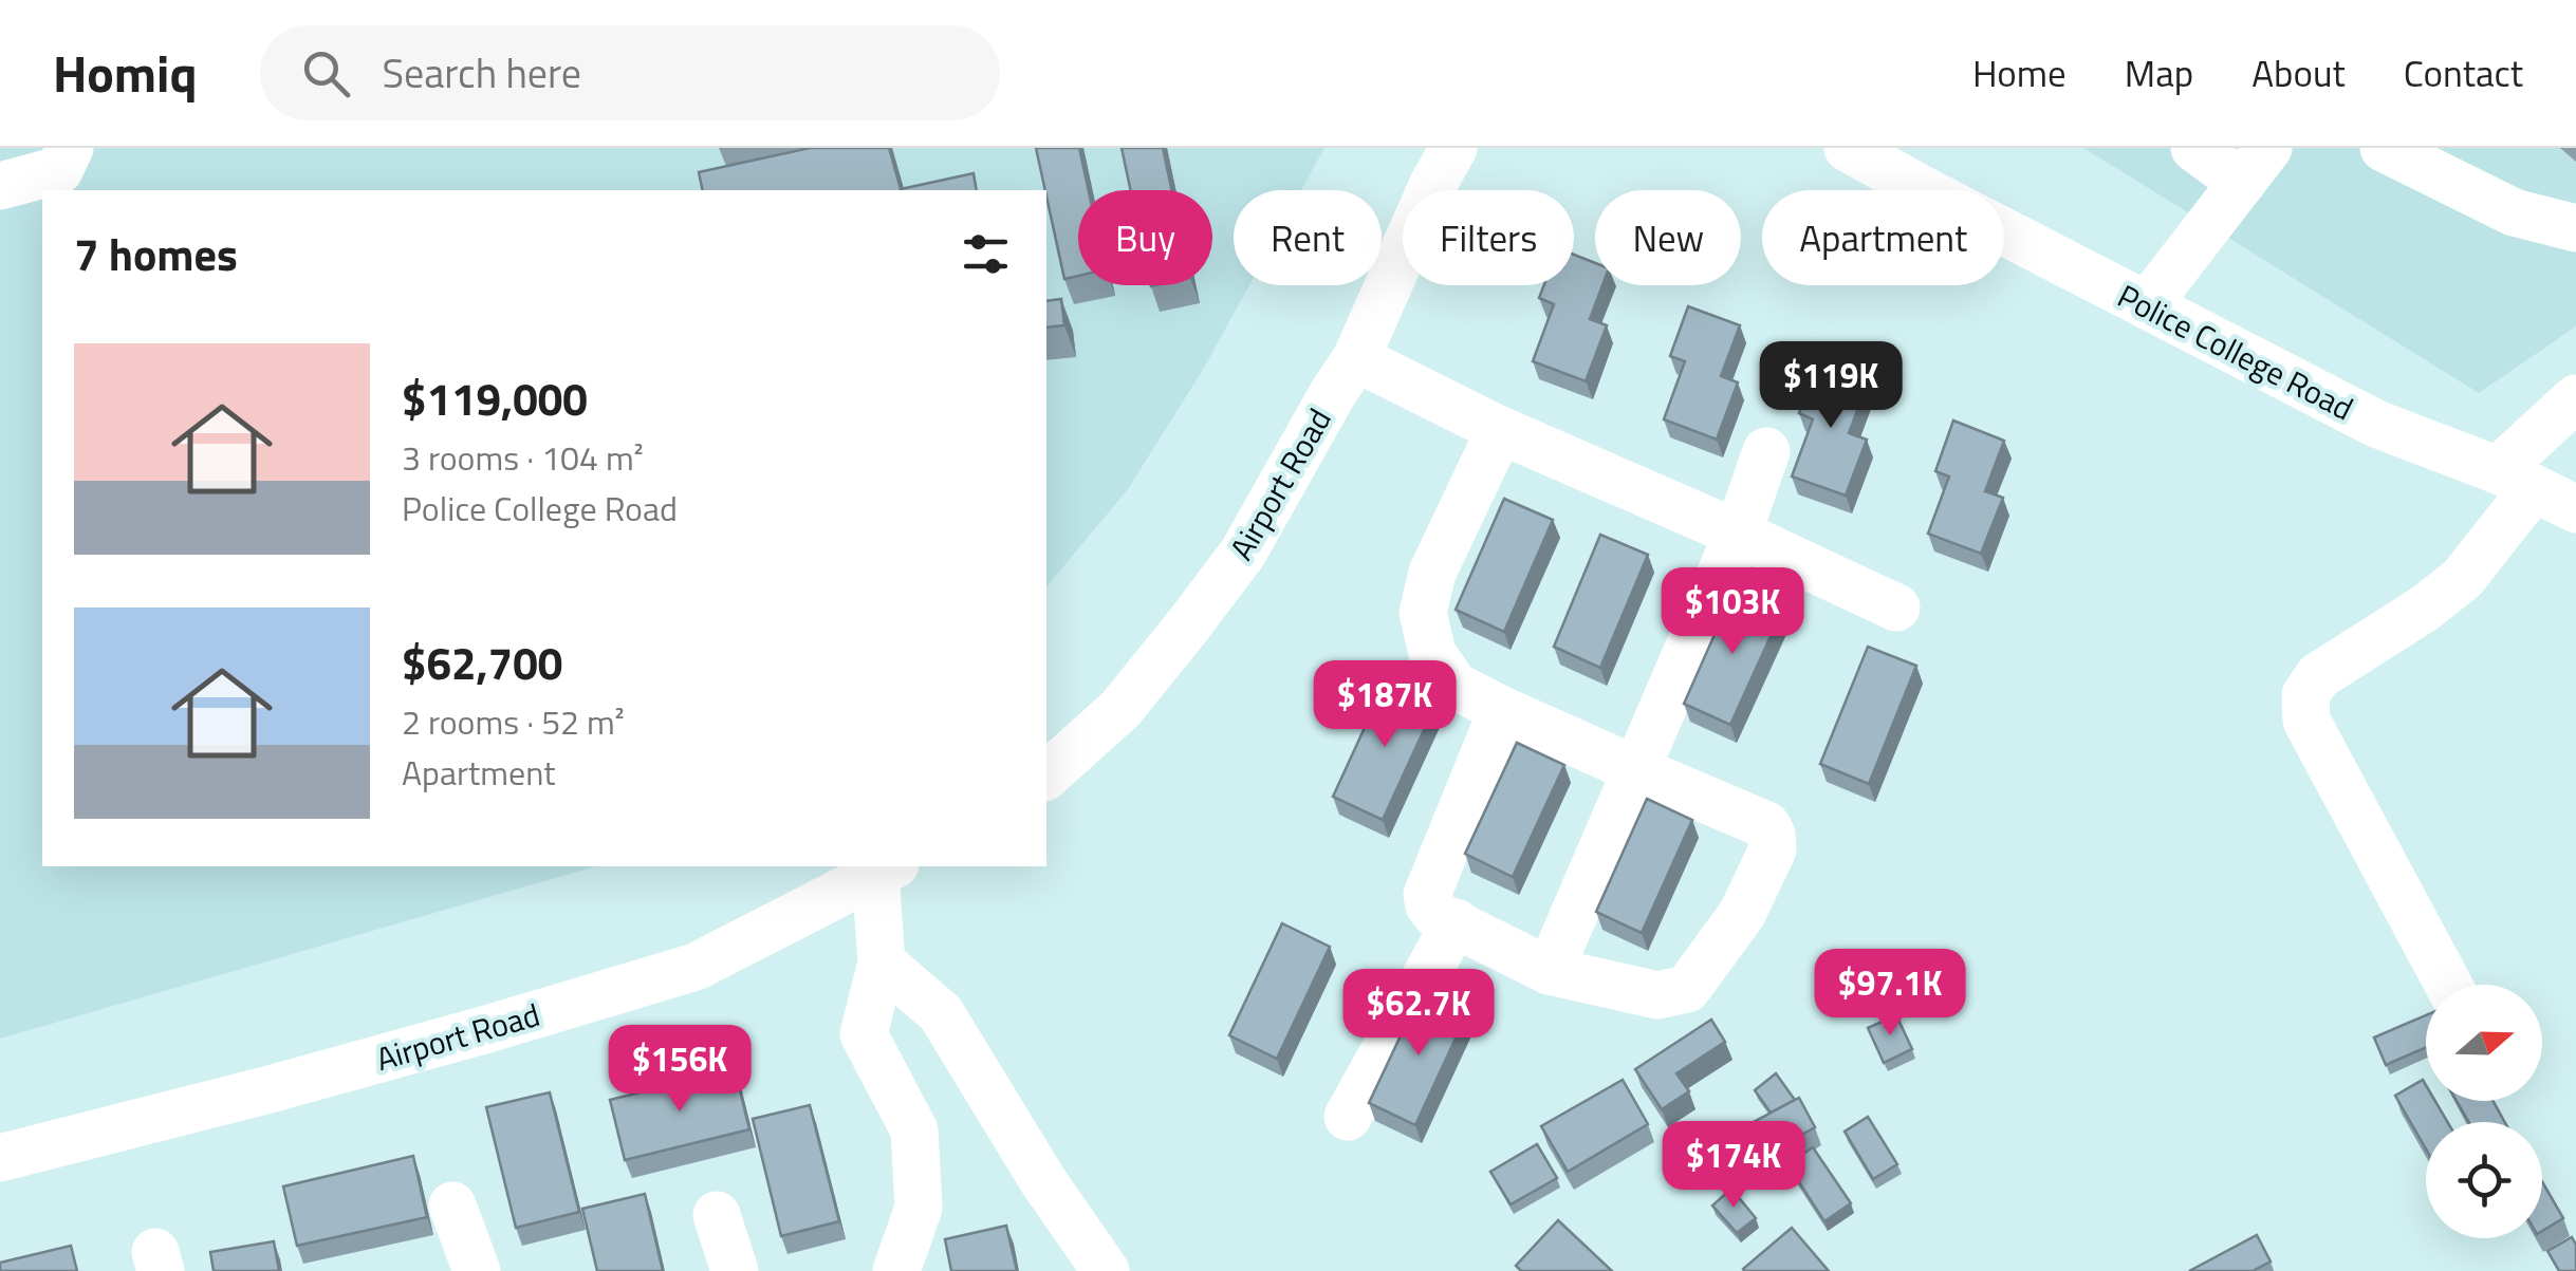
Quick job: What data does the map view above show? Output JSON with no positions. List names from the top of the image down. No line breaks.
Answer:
{"streets":{"street":["Police College Road","Airport Road"]},"north":"right","page":{"header":"Homiq","search":"Search here","nav":["Home","Map","About","Contact"],"chip":["Buy","Rent","Filters","New","Apartment"],"heading":"7 homes","list":[{"name":"$119,000","note":"3 rooms · 104 m² · Police College Road"},{"name":"$62,700","note":"2 rooms · 52 m² · Apartment"}],"price":["$119K","$103K","$187K","$97.1K","$62.7K","$156K","$174K"]}}
